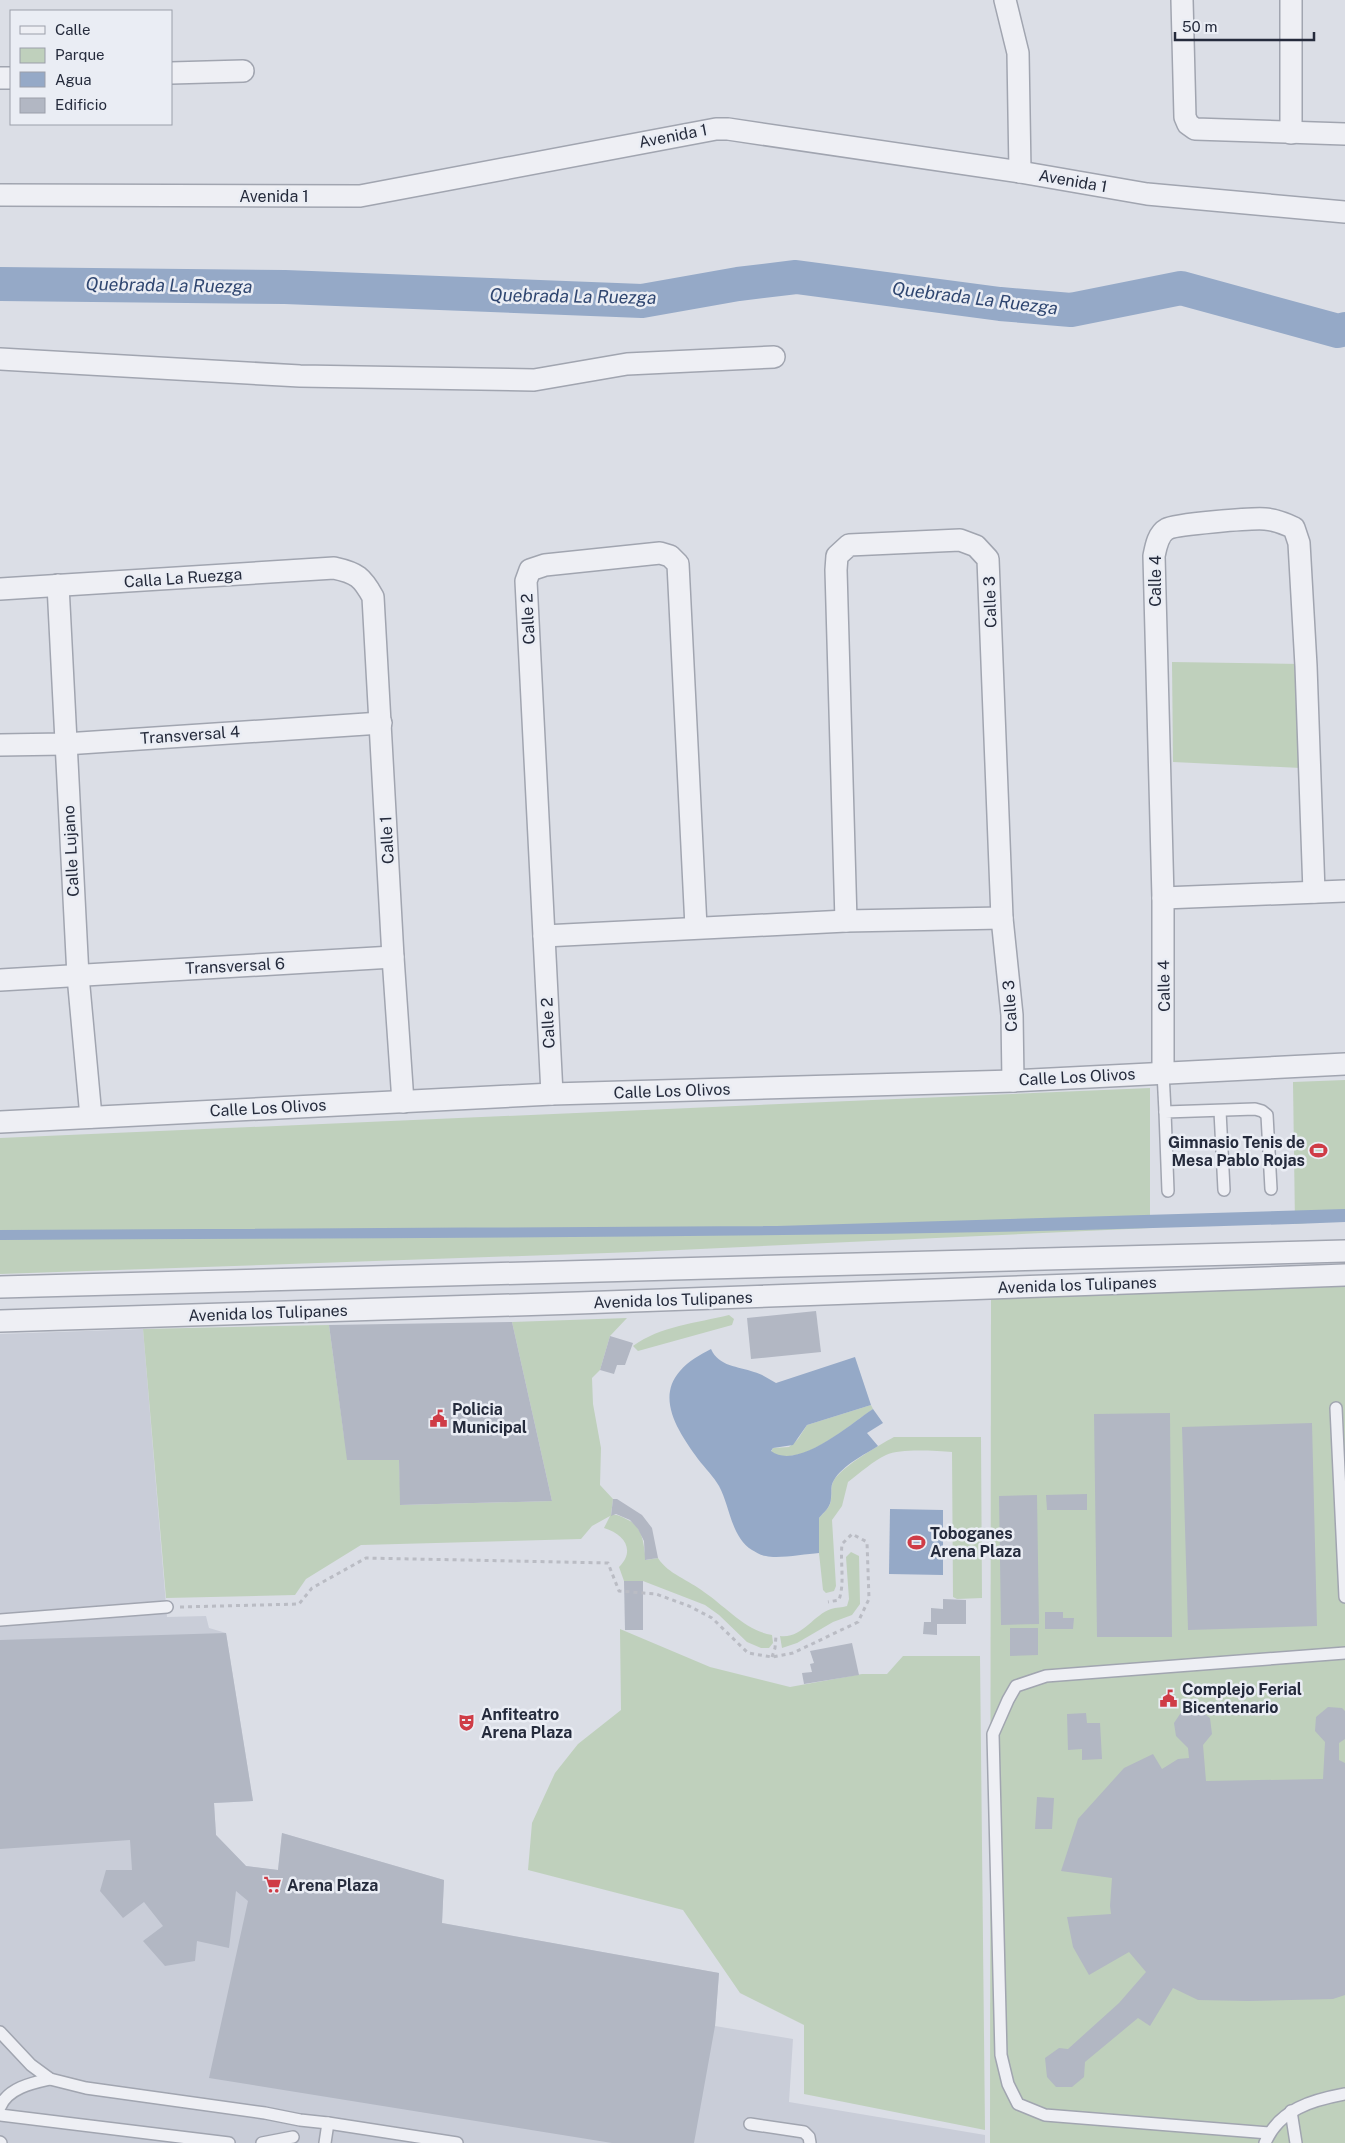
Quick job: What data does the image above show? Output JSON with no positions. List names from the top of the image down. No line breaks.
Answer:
{"streets":{"street":["Avenida 1","Calla La Ruezga","Calle 4","Calle 3","Calle 2","Transversal 4","Calle 1","Calle Lujano","Transversal 6","Calle Los Olivos","Avenida los Tulipanes"]},"crossings":[["Calla La Ruezga","Calle 1"],["Calla La Ruezga","Calle Lujano"],["Calle 4","Calle Los Olivos"],["Calle 3","Calle Los Olivos"],["Calle 2","Calle Los Olivos"],["Transversal 4","Calle 1"],["Transversal 4","Calle Lujano"],["Calle 1","Transversal 6"],["Calle 1","Calle Los Olivos"],["Calle Lujano","Transversal 6"],["Calle Lujano","Calle Los Olivos"]],"water":["Quebrada La Ruezga"],"places":{"sports":["Gimnasio Tenis de Mesa Pablo Rojas","Toboganes Arena Plaza"],"public building":["Policia Municipal","Complejo Ferial Bicentenario"],"theatre":["Anfiteatro Arena Plaza"],"supermarket":["Arena Plaza"]},"legend":["Calle","Parque","Agua","Edificio"],"scale_bar":"50 m"}
